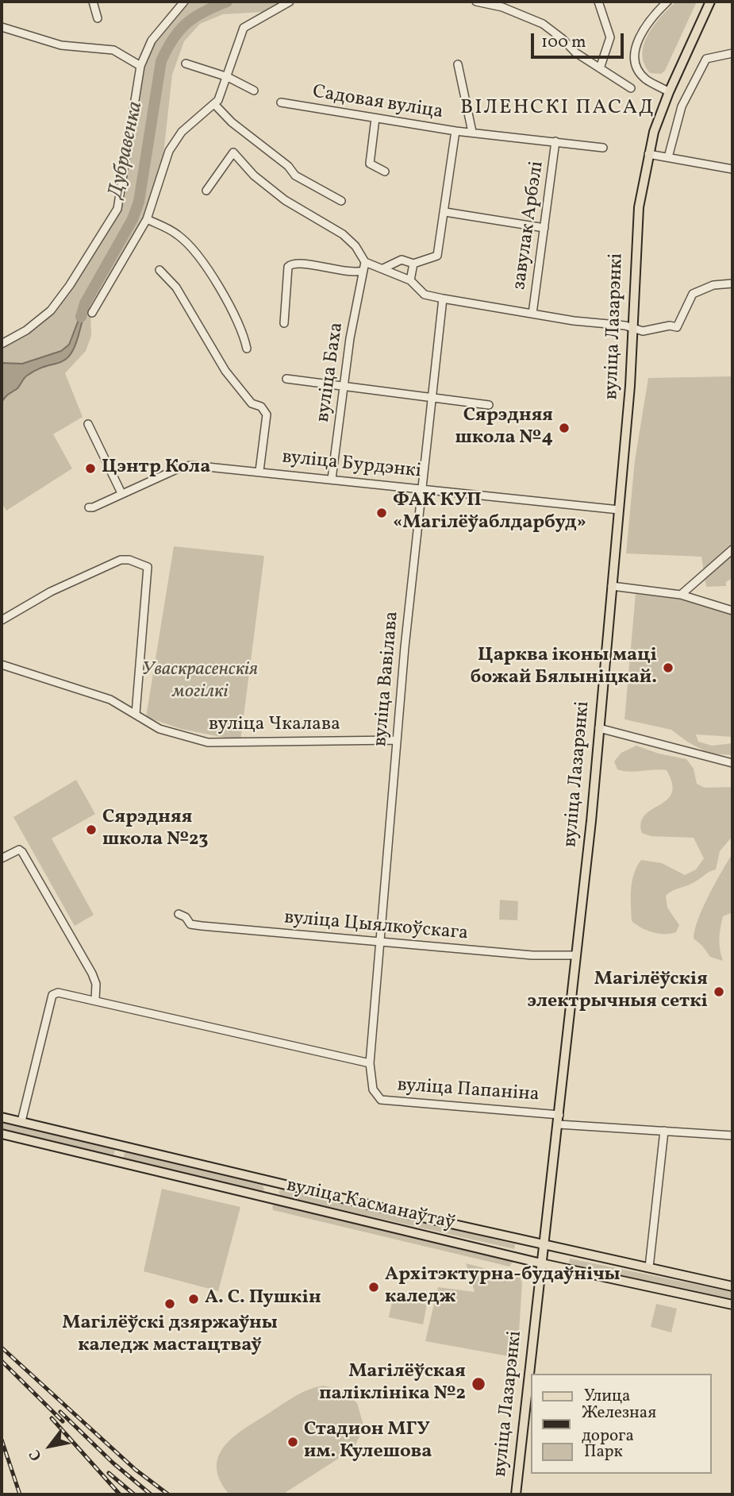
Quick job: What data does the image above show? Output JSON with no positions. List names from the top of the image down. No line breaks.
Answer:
{"streets":{"main road":["вуліца Лазарэнкі","вуліца Касманаўтаў"],"street":["Садовая вуліца","завулак Арбэлі","вуліца Баха","вуліца Бурдэнкі","вуліца Вавілава","вуліца Чкалава","вуліца Цыялкоўскага","вуліца Папаніна"]},"crossings":[["Садовая вуліца","завулак Арбэлі"],["вуліца Лазарэнкі","вуліца Бурдэнкі"],["вуліца Лазарэнкі","вуліца Цыялкоўскага"],["вуліца Лазарэнкі","вуліца Папаніна"],["вуліца Лазарэнкі","вуліца Касманаўтаў"],["вуліца Баха","вуліца Бурдэнкі"],["вуліца Бурдэнкі","вуліца Вавілава"],["вуліца Вавілава","вуліца Чкалава"],["вуліца Вавілава","вуліца Цыялкоўскага"],["вуліца Вавілава","вуліца Папаніна"]],"districts":["ВІЛЕНСКІ ПАСАД"],"water":["Дубравенка"],"parks":["Уваскрасенскія могілкі"],"places":["Сярэдняя школа №4","Цэнтр Кола","ФАК КУП «Магілёўаблдарбуд»","Царква іконы маці божай Бялыніцкай.","Сярэдняя школа №23","Магілёўскія электрычныя сеткі","Архітэктурна-будаўнічы каледж","А. С. Пушкін","Магілёўскі дзяржаўны каледж мастацтваў","Магілёўская паліклініка №2","Стадион МГУ им. Кулешова"],"legend":["Улица","Железная дорога","Парк"],"scale_bar":"100 m","north":"bottom left"}
